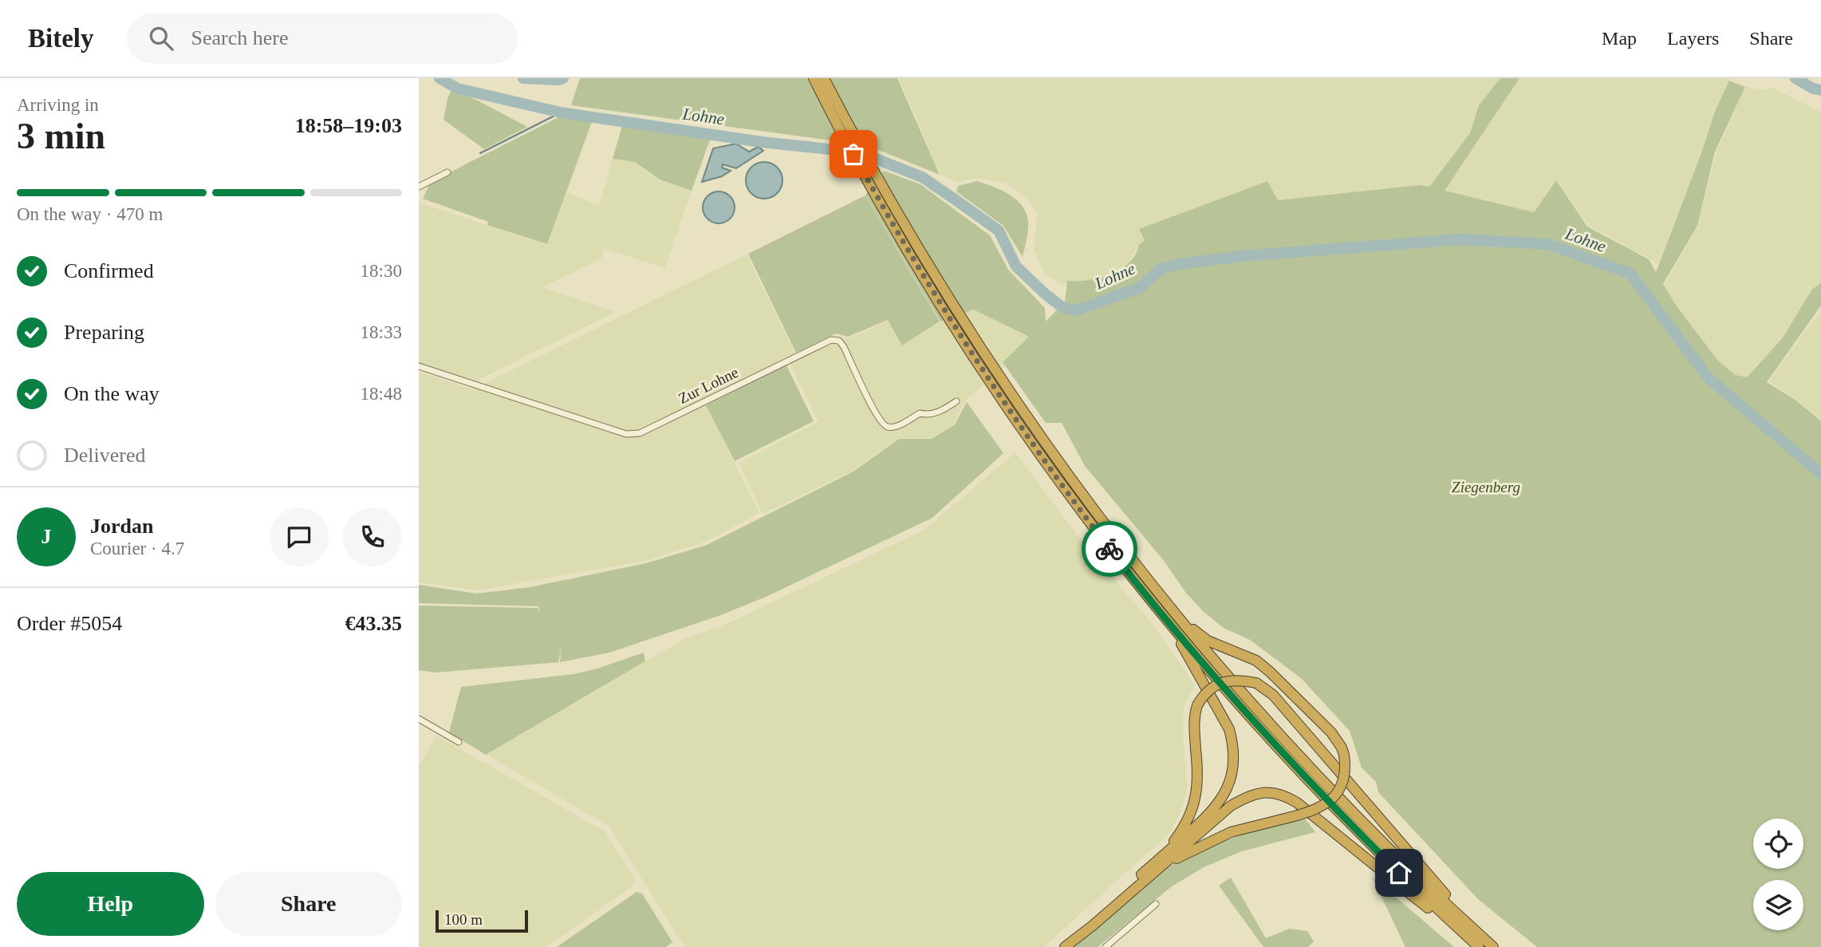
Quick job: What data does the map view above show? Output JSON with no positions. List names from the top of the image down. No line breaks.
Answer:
{"streets":{"street":["Zur Lohne"]},"water":["Lohne"],"parks":["Ziegenberg"],"scale_bar":"100 m","page":{"header":"Bitely","search":"Search here","nav":["Map","Layers","Share"],"heading":["3 min","Arriving in","18:58–19:03"],"panel":["Jordan","Courier · 4.7","Order #5054","€43.35"],"bar":"On the way · 470 m","list":[["Confirmed","18:30"],["Preparing","18:33"],["On the way","18:48"],"Delivered"],"round":"J","buttons":["Help","Share"],"scale":"100 m"}}
